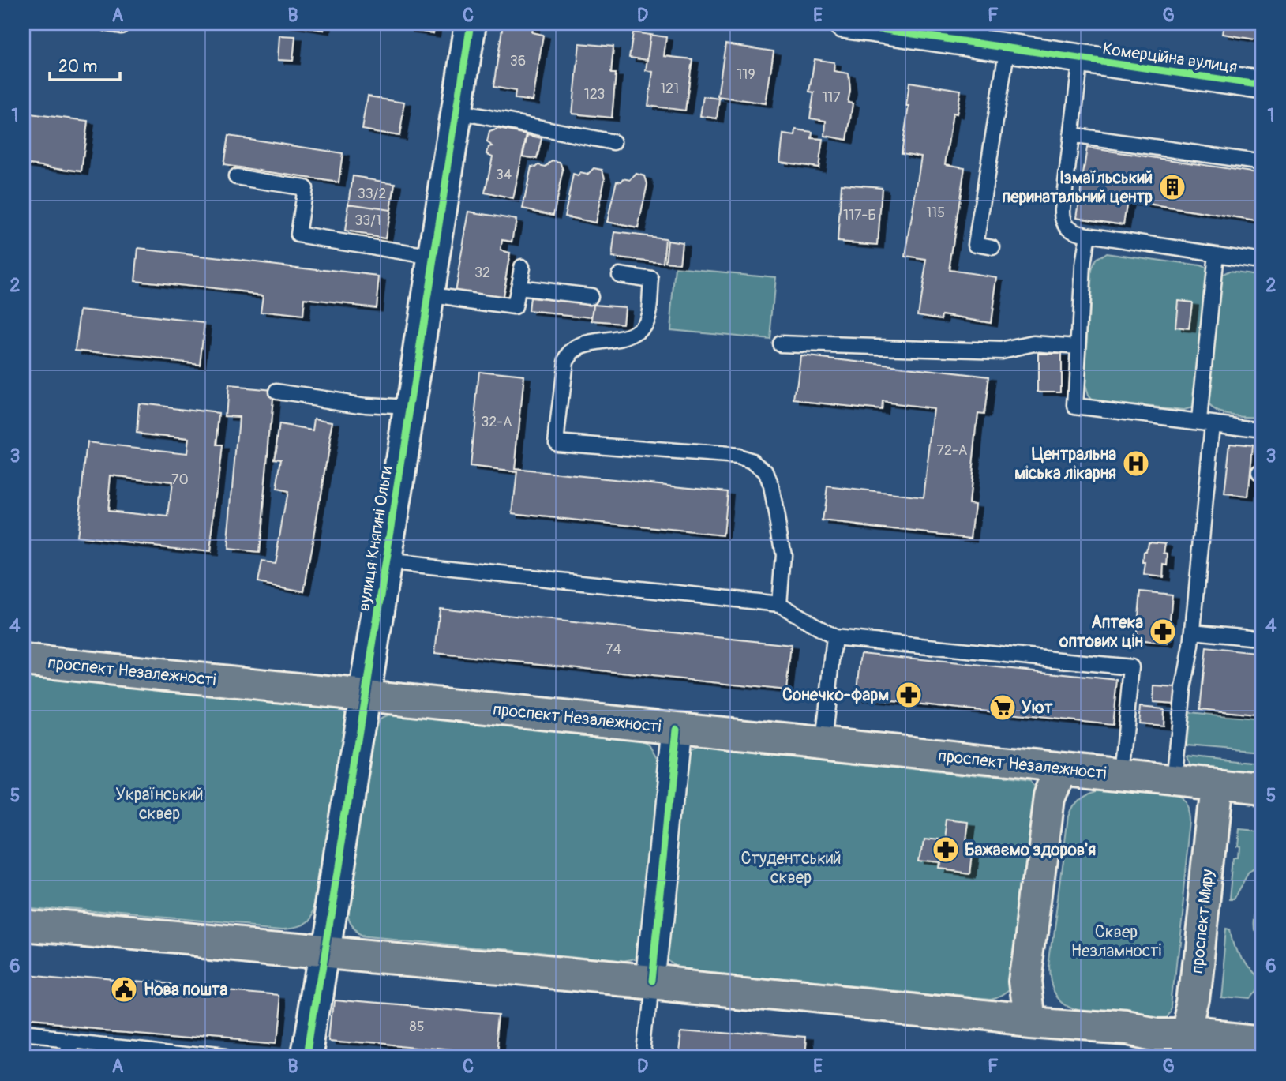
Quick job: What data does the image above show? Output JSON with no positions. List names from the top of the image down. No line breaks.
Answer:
{"streets":{"main road":["проспект Незалежності","проспект Миру"],"street":["Комерційна вулиця","вулиця Княгині Ольги"]},"crossings":[["вулиця Княгині Ольги","проспект Незалежності"],["проспект Незалежності","проспект Миру"]],"parks":["Український сквер","Студентський сквер","Сквер Незламності"],"places":{"building":["Ізмаїльський перинатальний центр"],"hospital":["Центральна міська лікарня"],"pharmacy":["Аптека оптових цін","Сонечко-фарм","Бажаємо здоров'я"],"supermarket":["Уют"],"public building":["Нова пошта"]},"house_numbers":["36","119","121","123","117","34","33/2","115","117-Б","33/1","32","32-А","72-А","70","74","85"],"scale_bar":"20 m","grid":{"columns":["A","B","C","D","E","F","G"],"rows":["1","2","3","4","5","6"]}}
